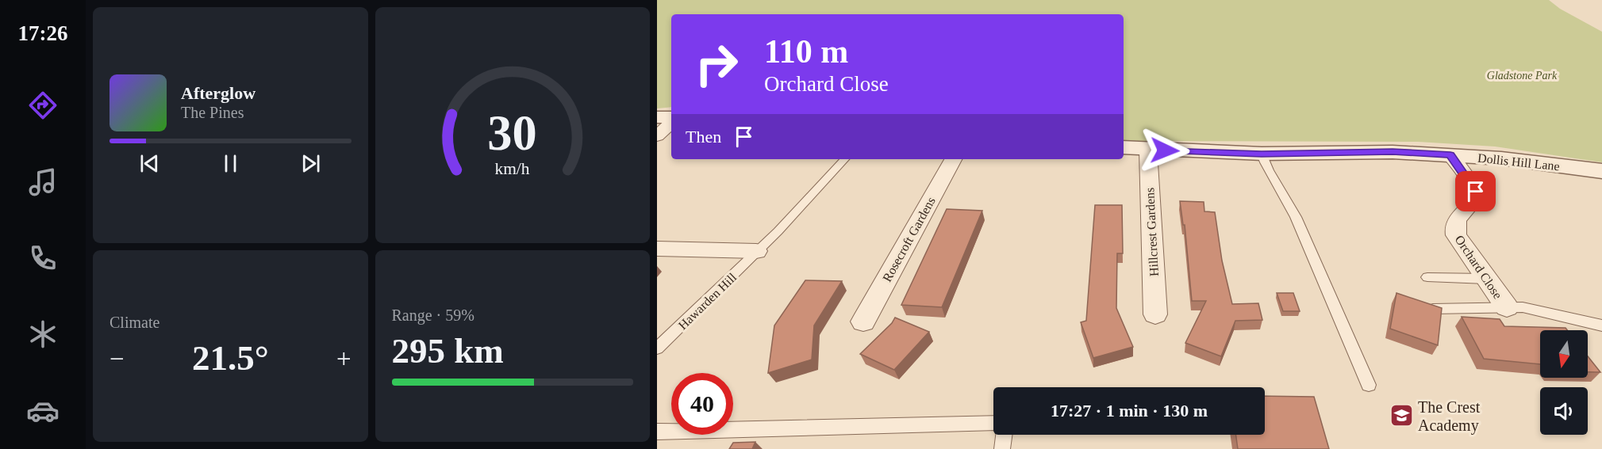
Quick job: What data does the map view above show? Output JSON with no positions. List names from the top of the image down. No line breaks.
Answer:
{"streets":{"street":["Dollis Hill Lane","Hillcrest Gardens","Rosecroft Gardens","Orchard Close","Hawarden Hill"]},"crossings":[["Dollis Hill Lane","Hillcrest Gardens"],["Dollis Hill Lane","Orchard Close"]],"parks":["Gladstone Park"],"places":{"school or university":["The Crest Academy"]},"north":"bottom","page":{"tabs":"17:26","turn":["110 m","Orchard Close"],"song":["Afterglow","The Pines"],"then":"Then","tile":["Climate",["Range · 59%","295 km"]],"heat":["−","21.5°","+"],"limit":"40","trip":"17:27 · 1 min · 130 m","gauge":["30","km/h"]}}
